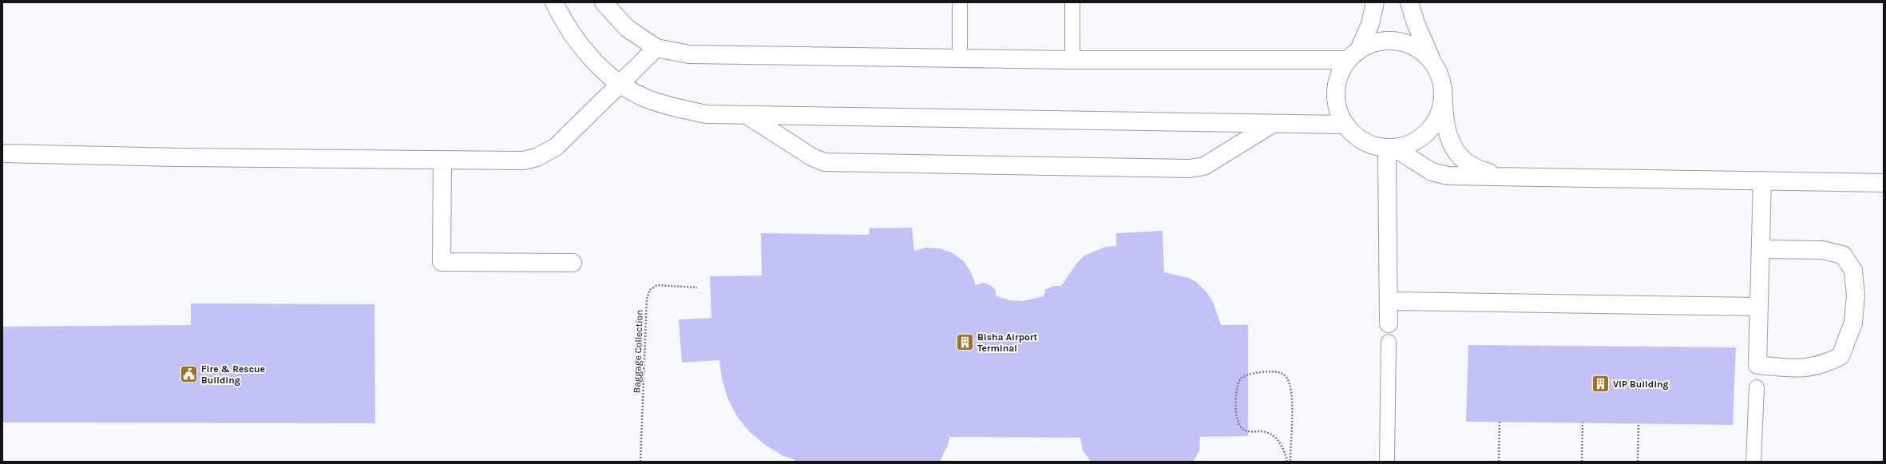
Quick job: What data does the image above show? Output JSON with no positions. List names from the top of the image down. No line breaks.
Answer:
{"streets":{"path":["Baggage Collection"]},"places":{"building":["Bisha Airport Terminal","VIP Building"],"public building":["Fire & Rescue Building"]}}
